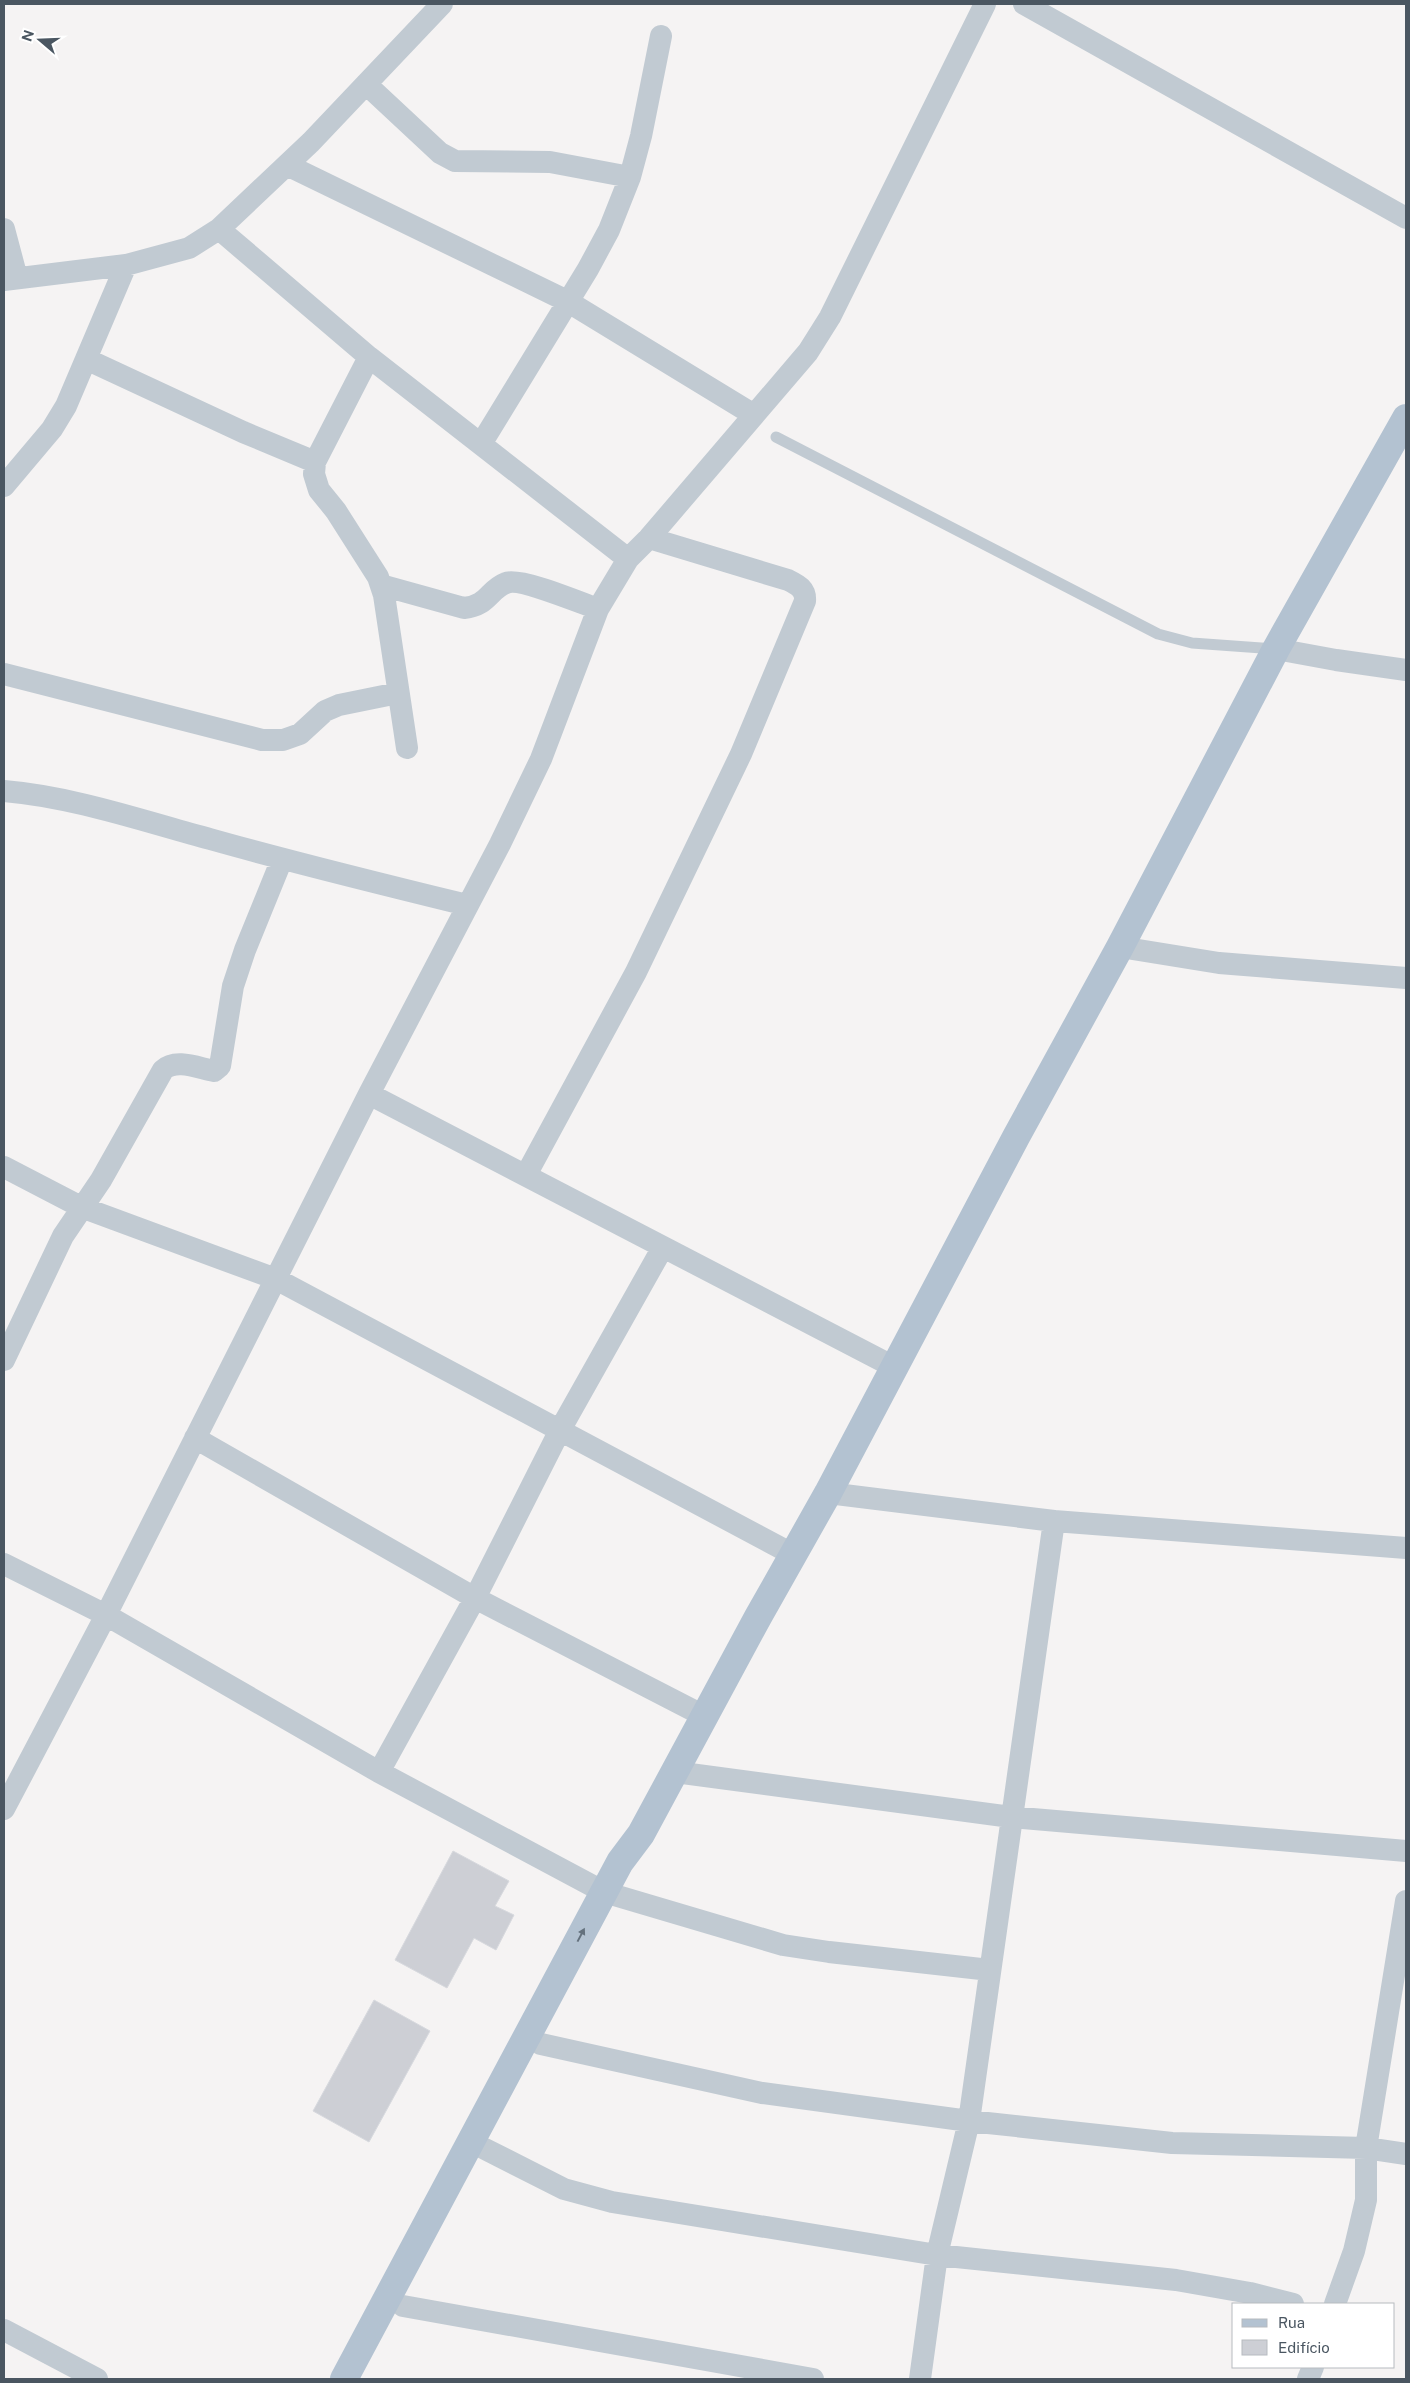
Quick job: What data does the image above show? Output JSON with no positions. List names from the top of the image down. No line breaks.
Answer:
{"legend":["Rua","Edifício"],"north":"left"}
